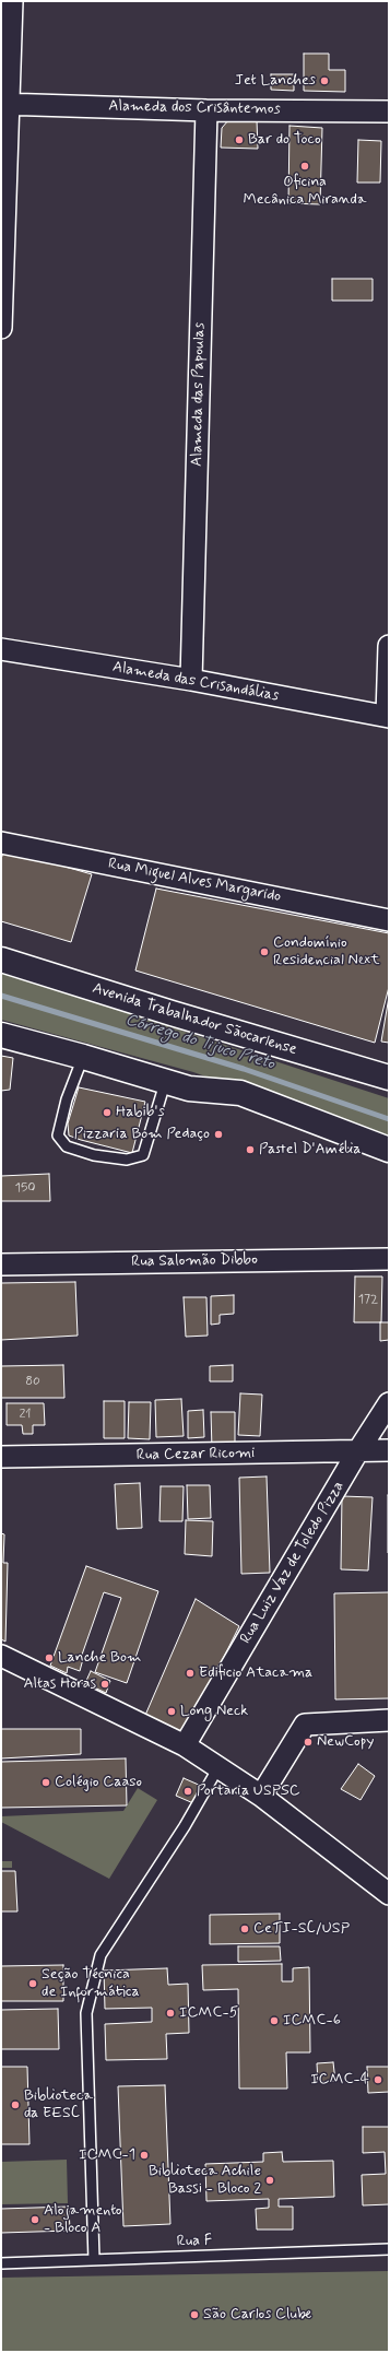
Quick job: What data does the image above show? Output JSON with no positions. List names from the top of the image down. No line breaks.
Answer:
{"streets":{"main road":["Avenida Trabalhador Sãocarlense"],"street":["Alameda dos Crisântemos","Alameda das Papoulas","Alameda das Crisandálias","Rua Miguel Alves Margarido","Rua Salomão Dibbo","Rua Cezar Ricomi","Rua Luiz Vaz de Toledo Pizza"],"lane":["Rua F"]},"crossings":[["Alameda dos Crisântemos","Alameda das Papoulas"],["Alameda das Papoulas","Alameda das Crisandálias"],["Rua Cezar Ricomi","Rua Luiz Vaz de Toledo Pizza"]],"water":["Córrego do Tijuco Preto"],"places":["Jet Lanches","Bar do Toco","Oficina Mecânica Miranda","Condomínio Residencial Next","Habib's","Pizzaria Bom Pedaço","Pastel D'Amélia","Lanche Bom","Edificio Atacama","Altas Horas","Long Neck","NewCopy","Colégio Caaso","Portaria USPSC","CeTI-SC/USP","Seção Técnica de Informática","ICMC-5","ICMC-6","ICMC-4","Biblioteca da EESC","ICMC-1","Biblioteca Achile Bassi - Bloco 2","Alojamento - Bloco A","São Carlos Clube"],"house_numbers":["150","172","80","21"]}
